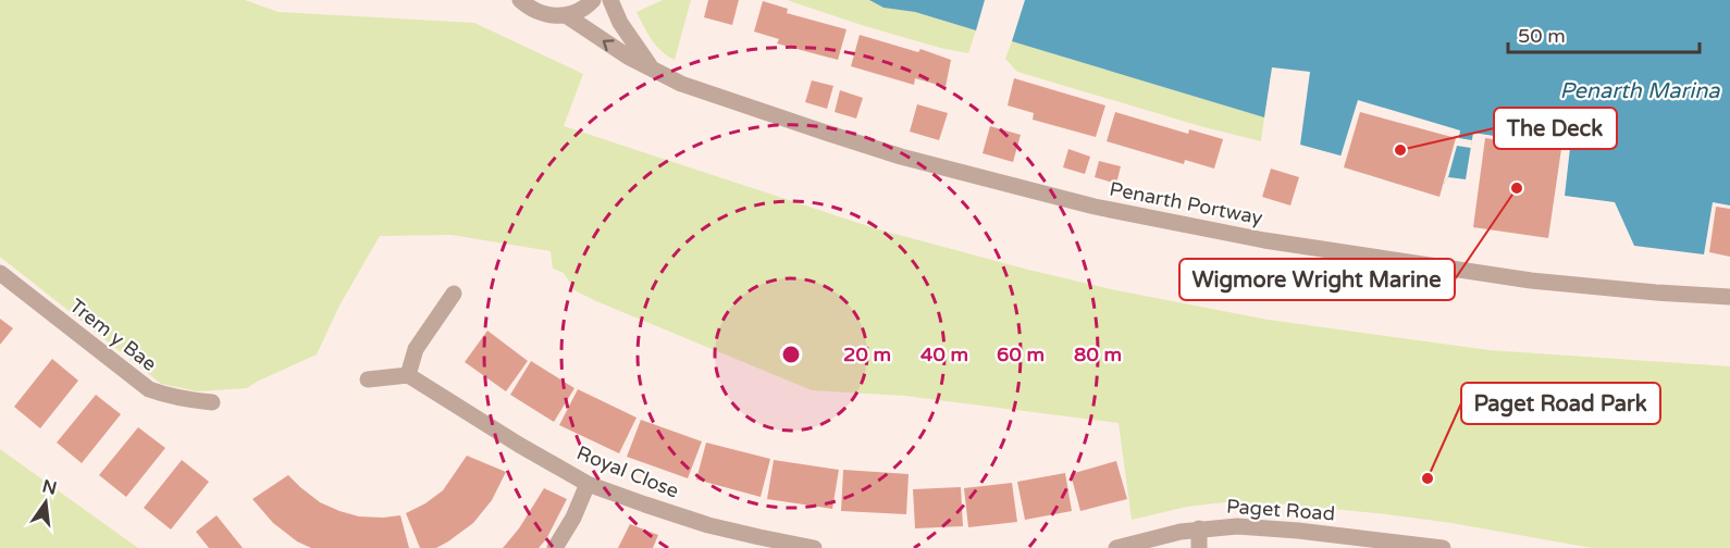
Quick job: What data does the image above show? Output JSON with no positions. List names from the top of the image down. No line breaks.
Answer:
{"streets":{"street":["Penarth Portway","Trem y Bae","Royal Close","Paget Road"]},"water":["Penarth Marina"],"places":["The Deck","Wigmore Wright Marine","Paget Road Park"],"scale_bar":"50 m","north":"top","rings":["20 m","40 m","60 m","80 m"]}
